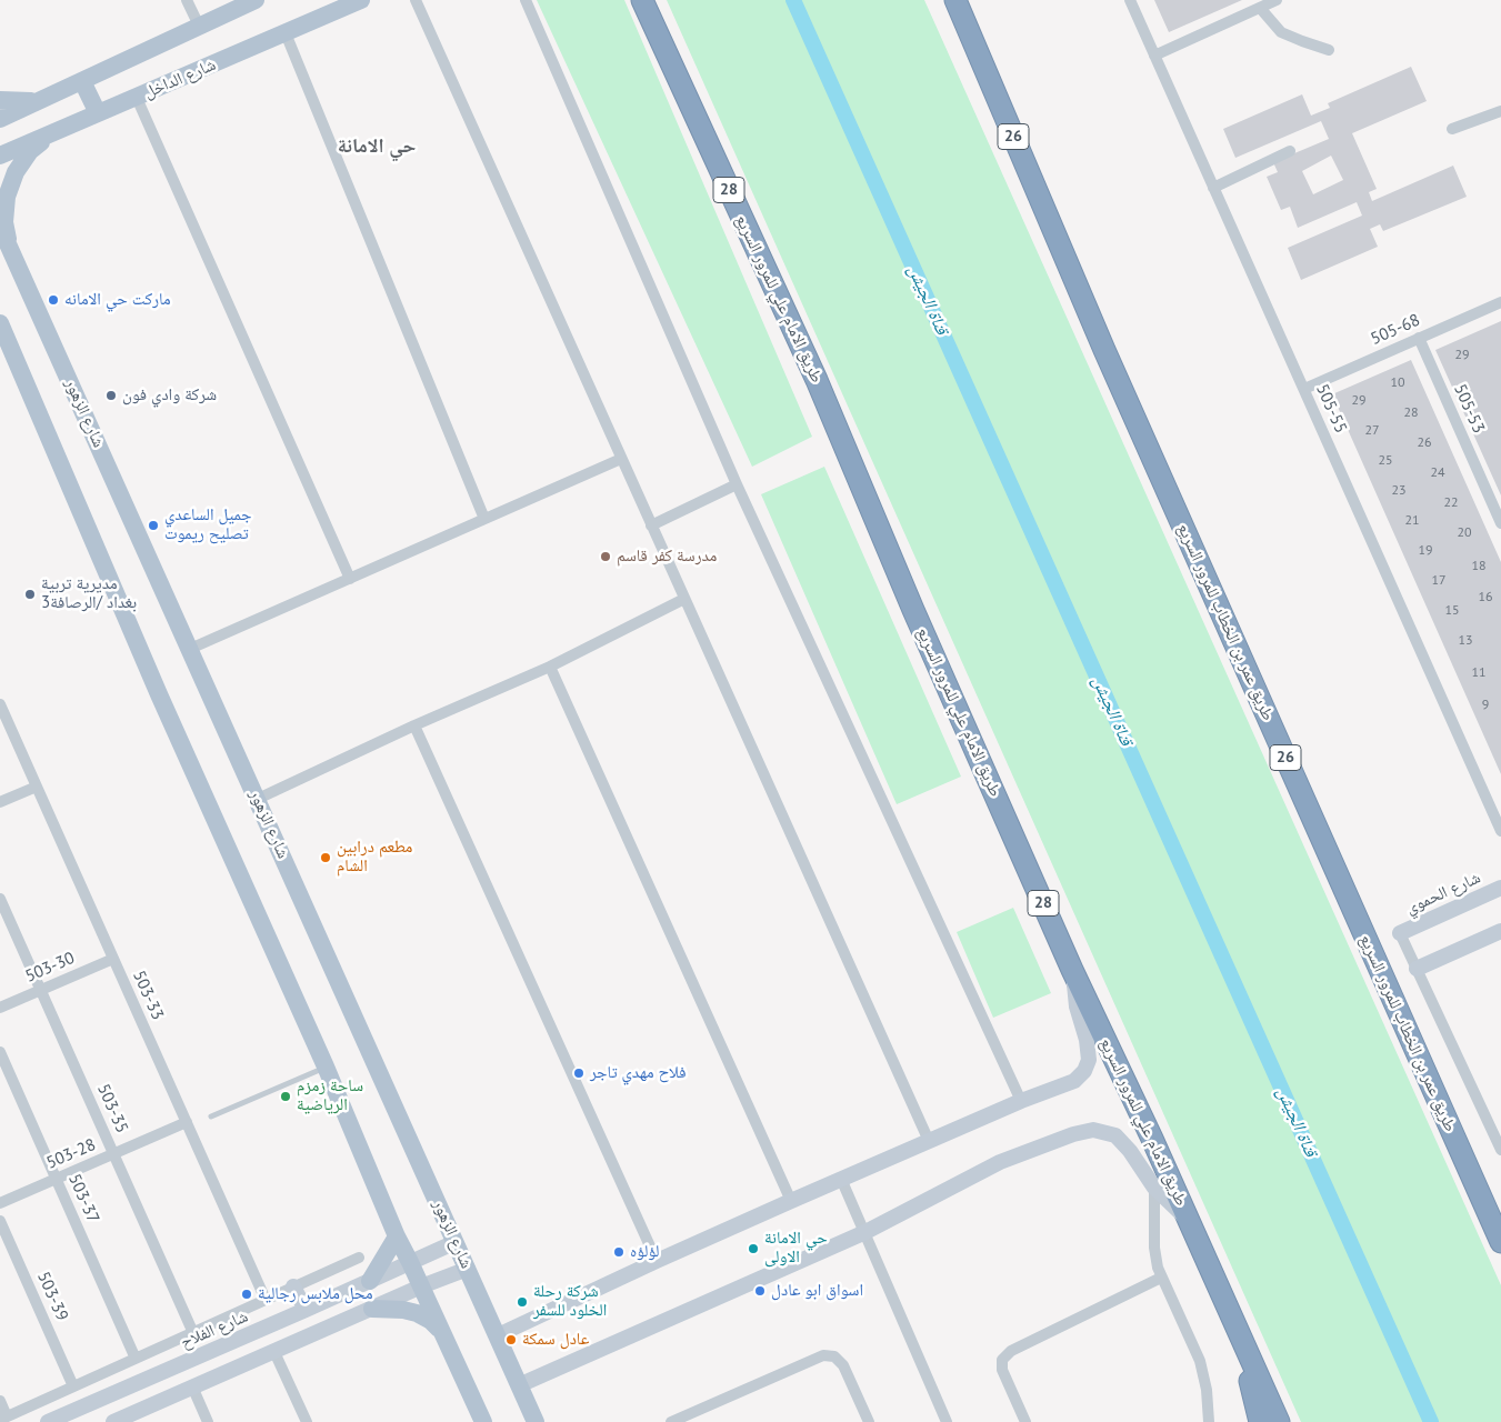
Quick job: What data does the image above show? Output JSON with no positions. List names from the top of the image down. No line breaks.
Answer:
{"streets":{"highway":["26","28","طريق الامام علي للمرور السريع","طريق عمر بن الخطاب للمرور السريع"],"main road":["شارع الداخل","شارع الزهور"],"street":["505-68","505-55","505-53","شارع الحموي","503-30","503-33","503-35","503-28","503-37","503-39","شارع الفلاح"]},"crossings":[["505-68","505-55"],["505-68","505-53"],["شارع الزهور","شارع الفلاح"],["503-30","503-33"],["503-30","503-35"],["503-33","503-28"],["503-35","503-28"],["503-28","503-37"]],"districts":["حي الامانة"],"water":["قناة الجيش"],"places":["ماركت حي الامانه","شركة وادي فون","جميل الساعدي تصليح ريموت","مدرسة كفر قاسم","مديرية تربية بغداد /الرصافة3","مطعم درابين الشام","فلاح مهدي تاجر","ساحة زمزم الرياضية","حي الامانة الاولى","لؤلؤه","اسواق ابو عادل","محل ملابس رجالية","شركة رحلة الخلود للسفر","عادل سمكة"],"house_numbers":["29","10","29","28","27","26","25","24","23","22","21","20","19","18","17","16","15","13","11","9"]}
